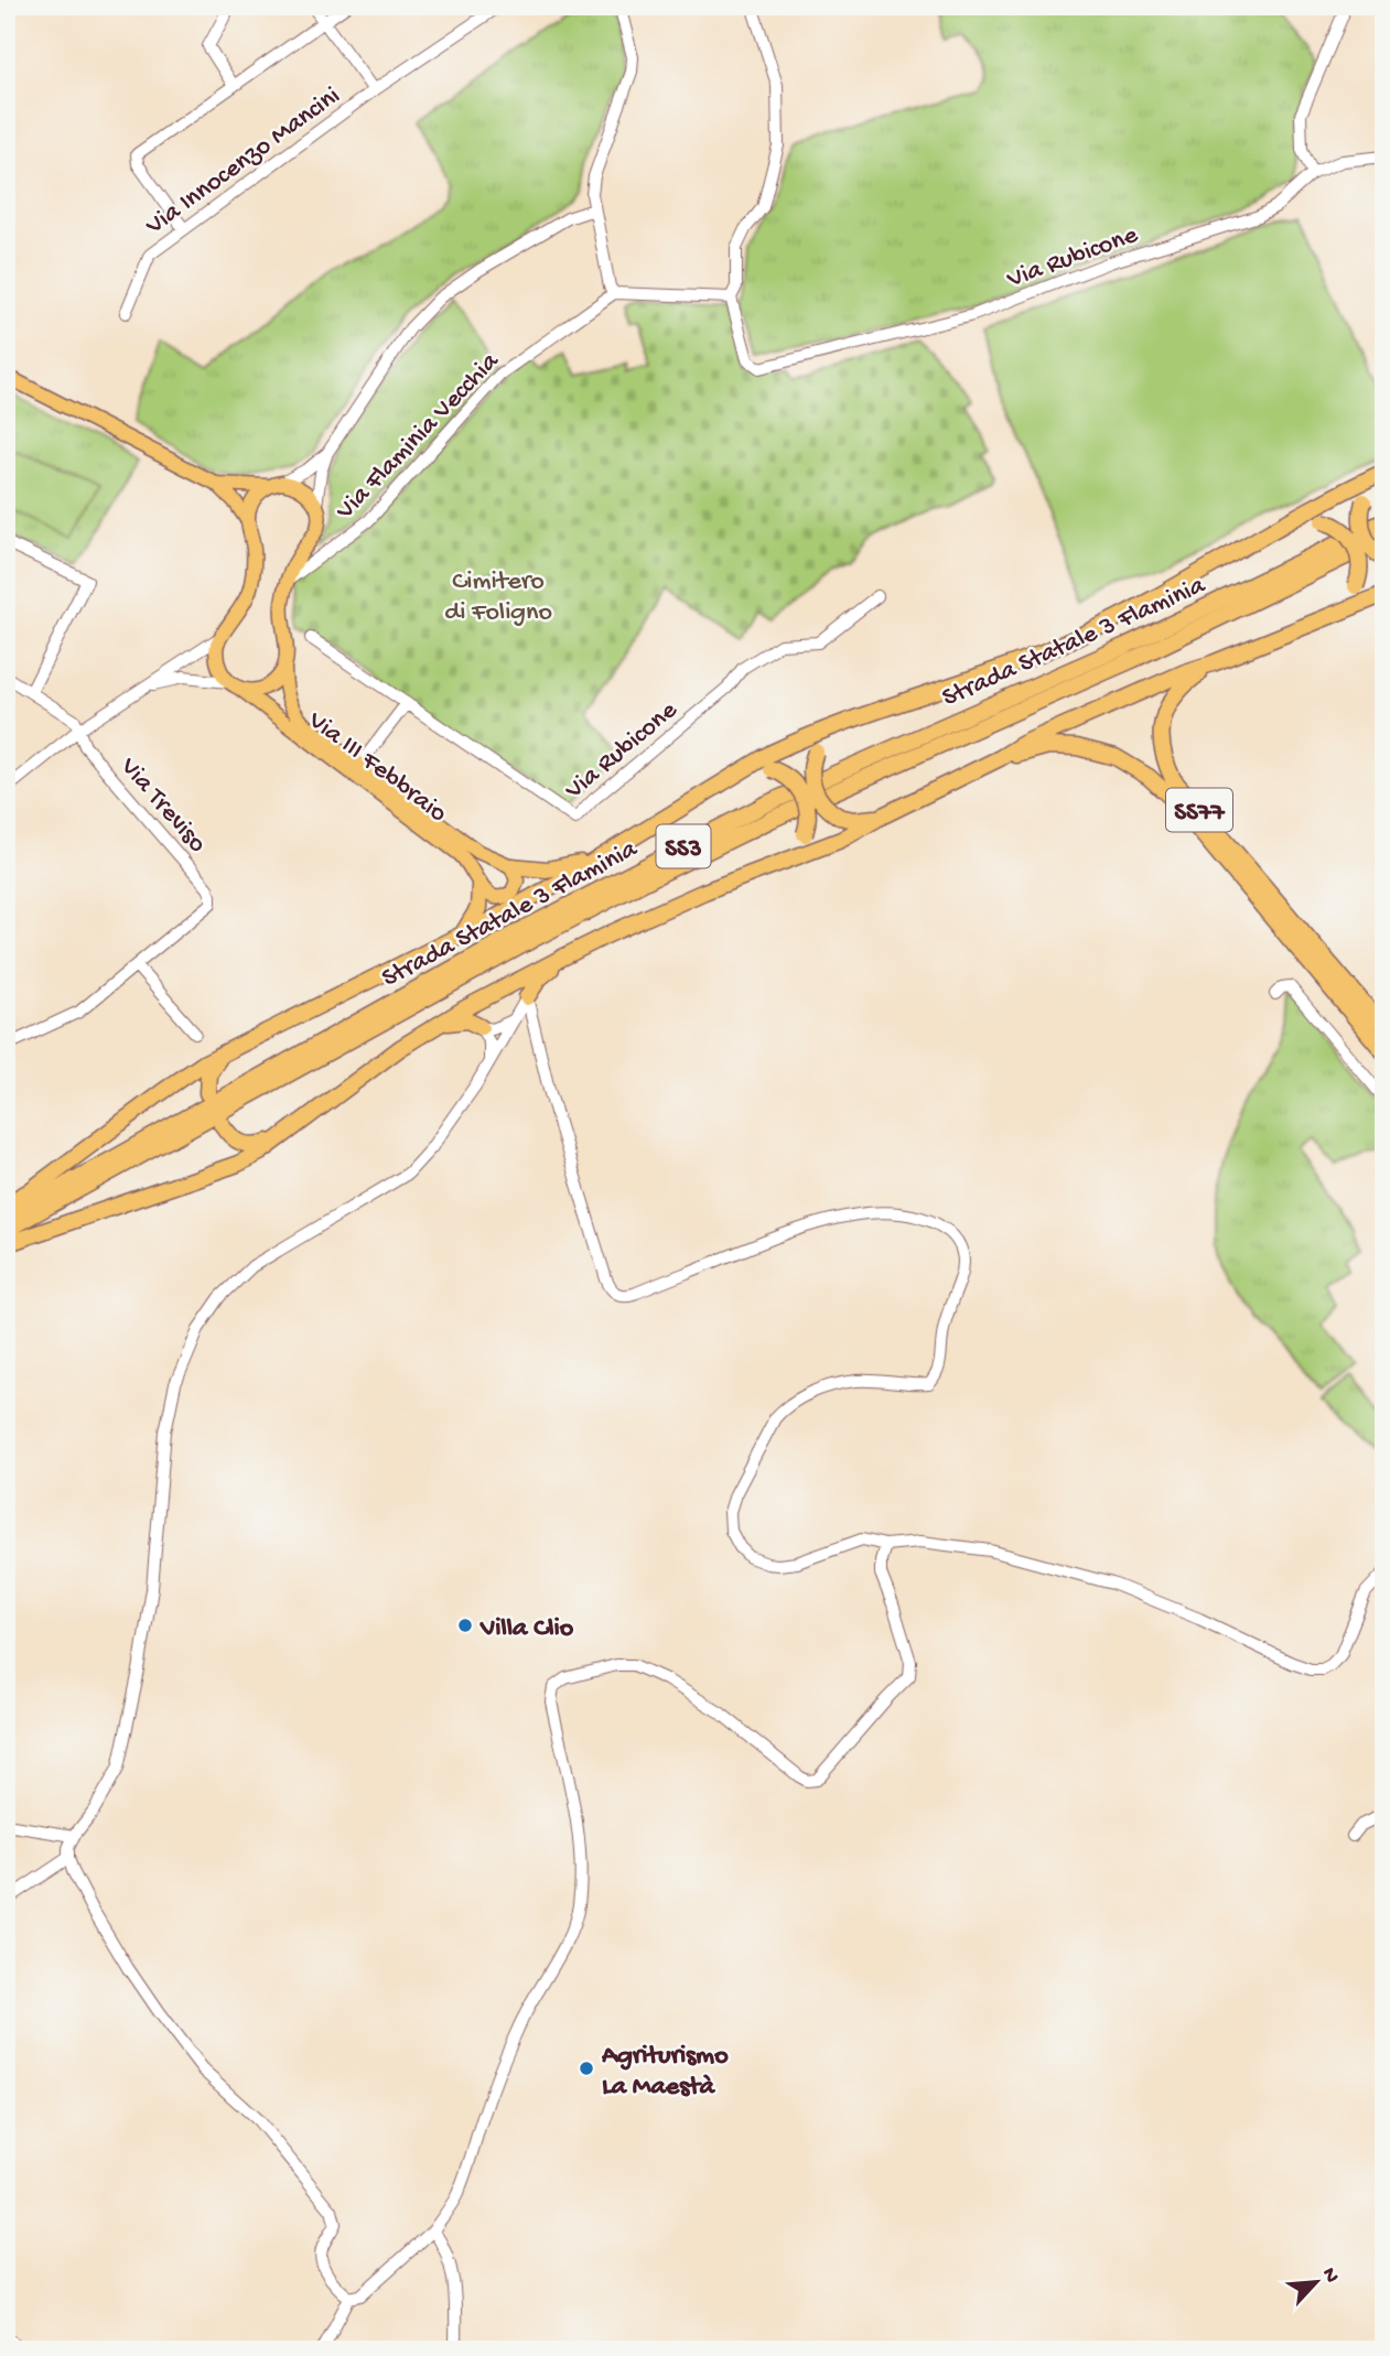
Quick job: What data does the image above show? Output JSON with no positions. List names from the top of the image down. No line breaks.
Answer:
{"streets":{"highway":["Strada Statale 3 Flaminia","SS77","SS3"],"main road":["Via Flaminia Vecchia","Via III Febbraio"],"street":["Via Innocenzo Mancini","Via Rubicone","Via Treviso"]},"parks":["Cimitero di Foligno"],"places":["Villa Clio","Agriturismo La Maestà"],"north":"top right"}
